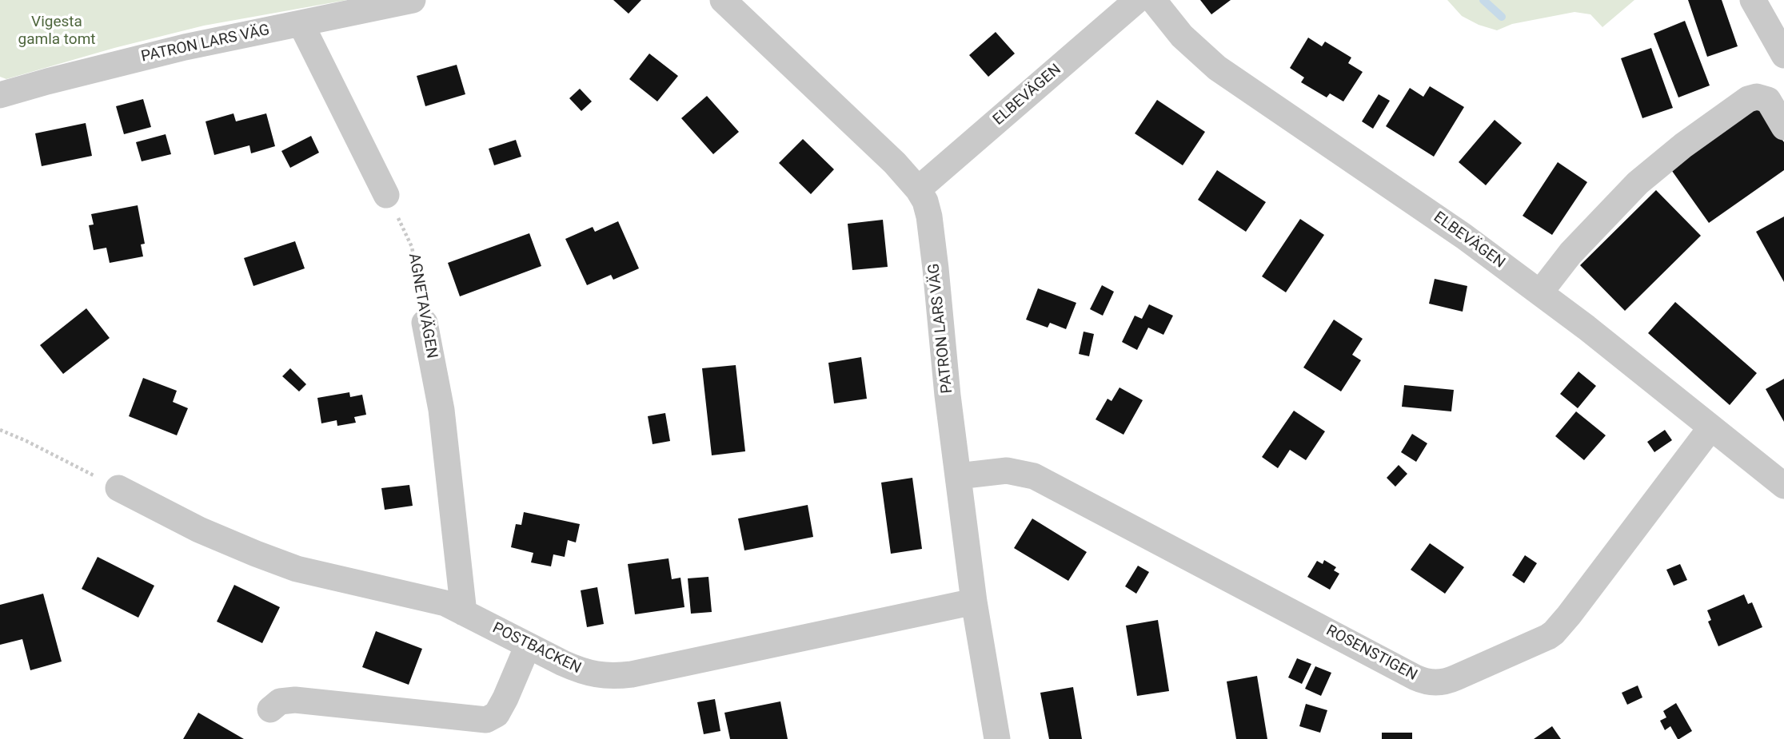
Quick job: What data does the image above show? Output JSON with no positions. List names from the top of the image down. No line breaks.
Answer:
{"streets":{"street":["PATRON LARS VÄG","ELBEVÄGEN","AGNETAVÄGEN","POSTBACKEN","ROSENSTIGEN"]},"crossings":[["PATRON LARS VÄG","ELBEVÄGEN"],["PATRON LARS VÄG","POSTBACKEN"],["PATRON LARS VÄG","ROSENSTIGEN"],["ELBEVÄGEN","ROSENSTIGEN"],["AGNETAVÄGEN","POSTBACKEN"]],"parks":["Vigesta gamla tomt"]}
